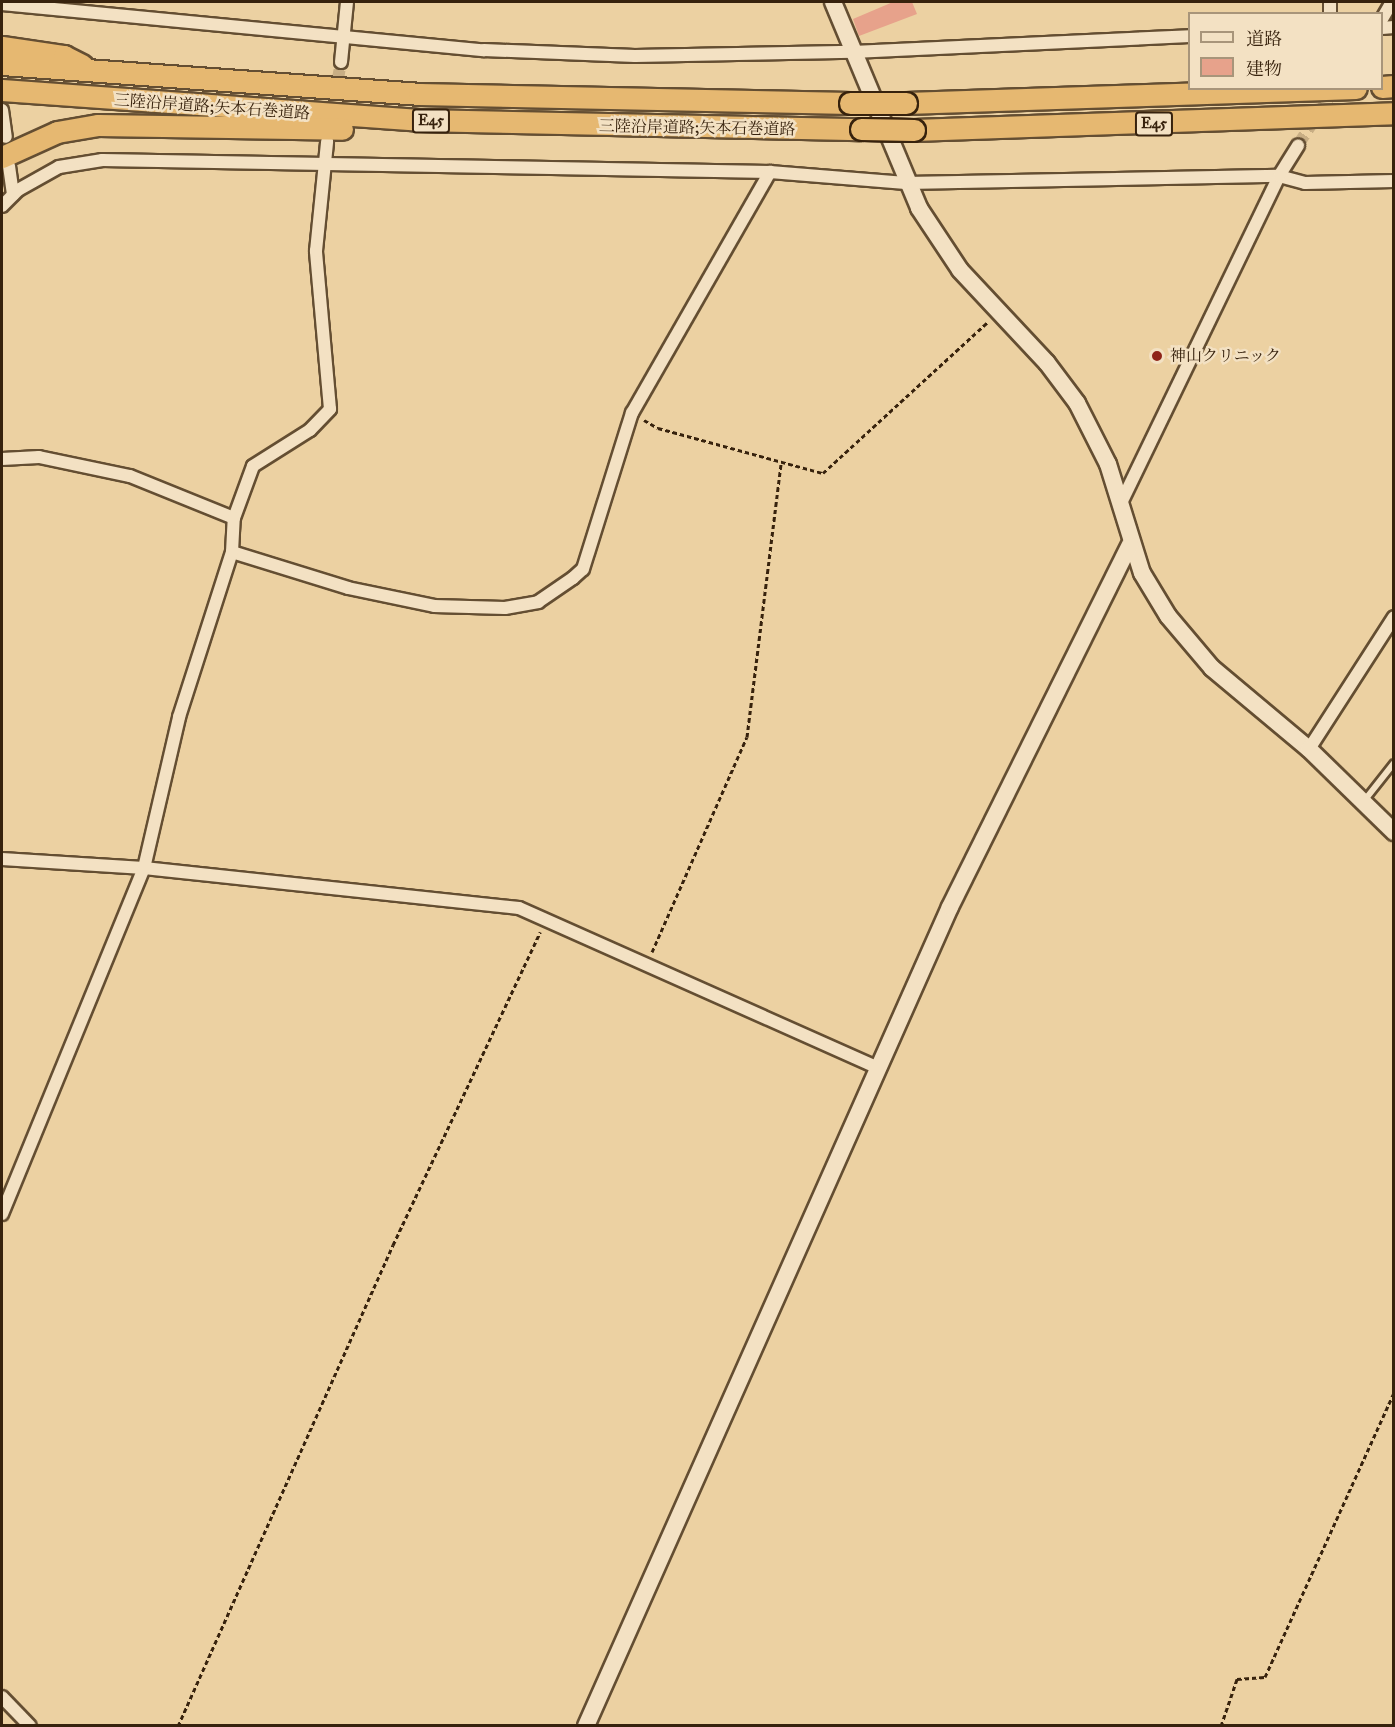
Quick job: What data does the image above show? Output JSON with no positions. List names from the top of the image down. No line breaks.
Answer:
{"streets":{"highway":["三陸沿岸道路;矢本石巻道路","E45"]},"places":["神山クリニック"],"legend":["道路","建物"]}
